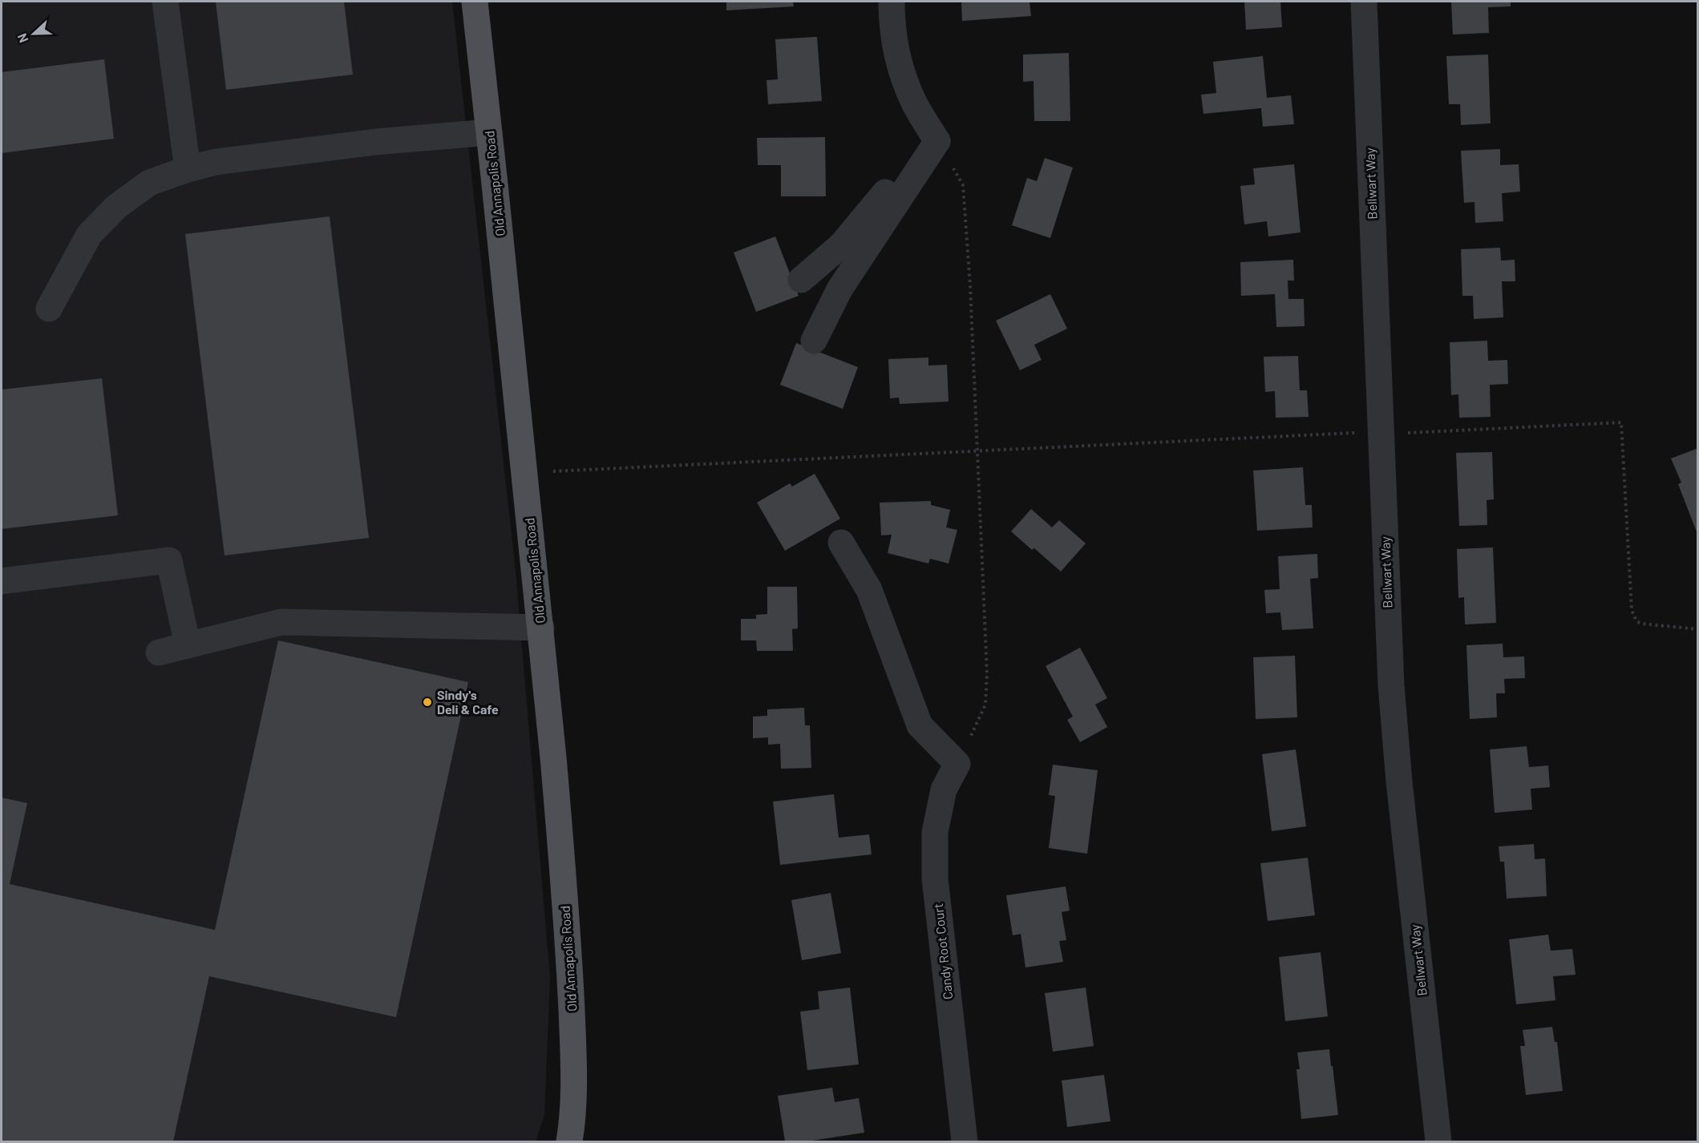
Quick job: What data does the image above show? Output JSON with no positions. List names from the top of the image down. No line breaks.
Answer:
{"streets":{"main road":["Old Annapolis Road"],"street":["Bellwart Way","Candy Root Court"]},"places":["Sindy's Deli & Cafe"],"north":"left"}
